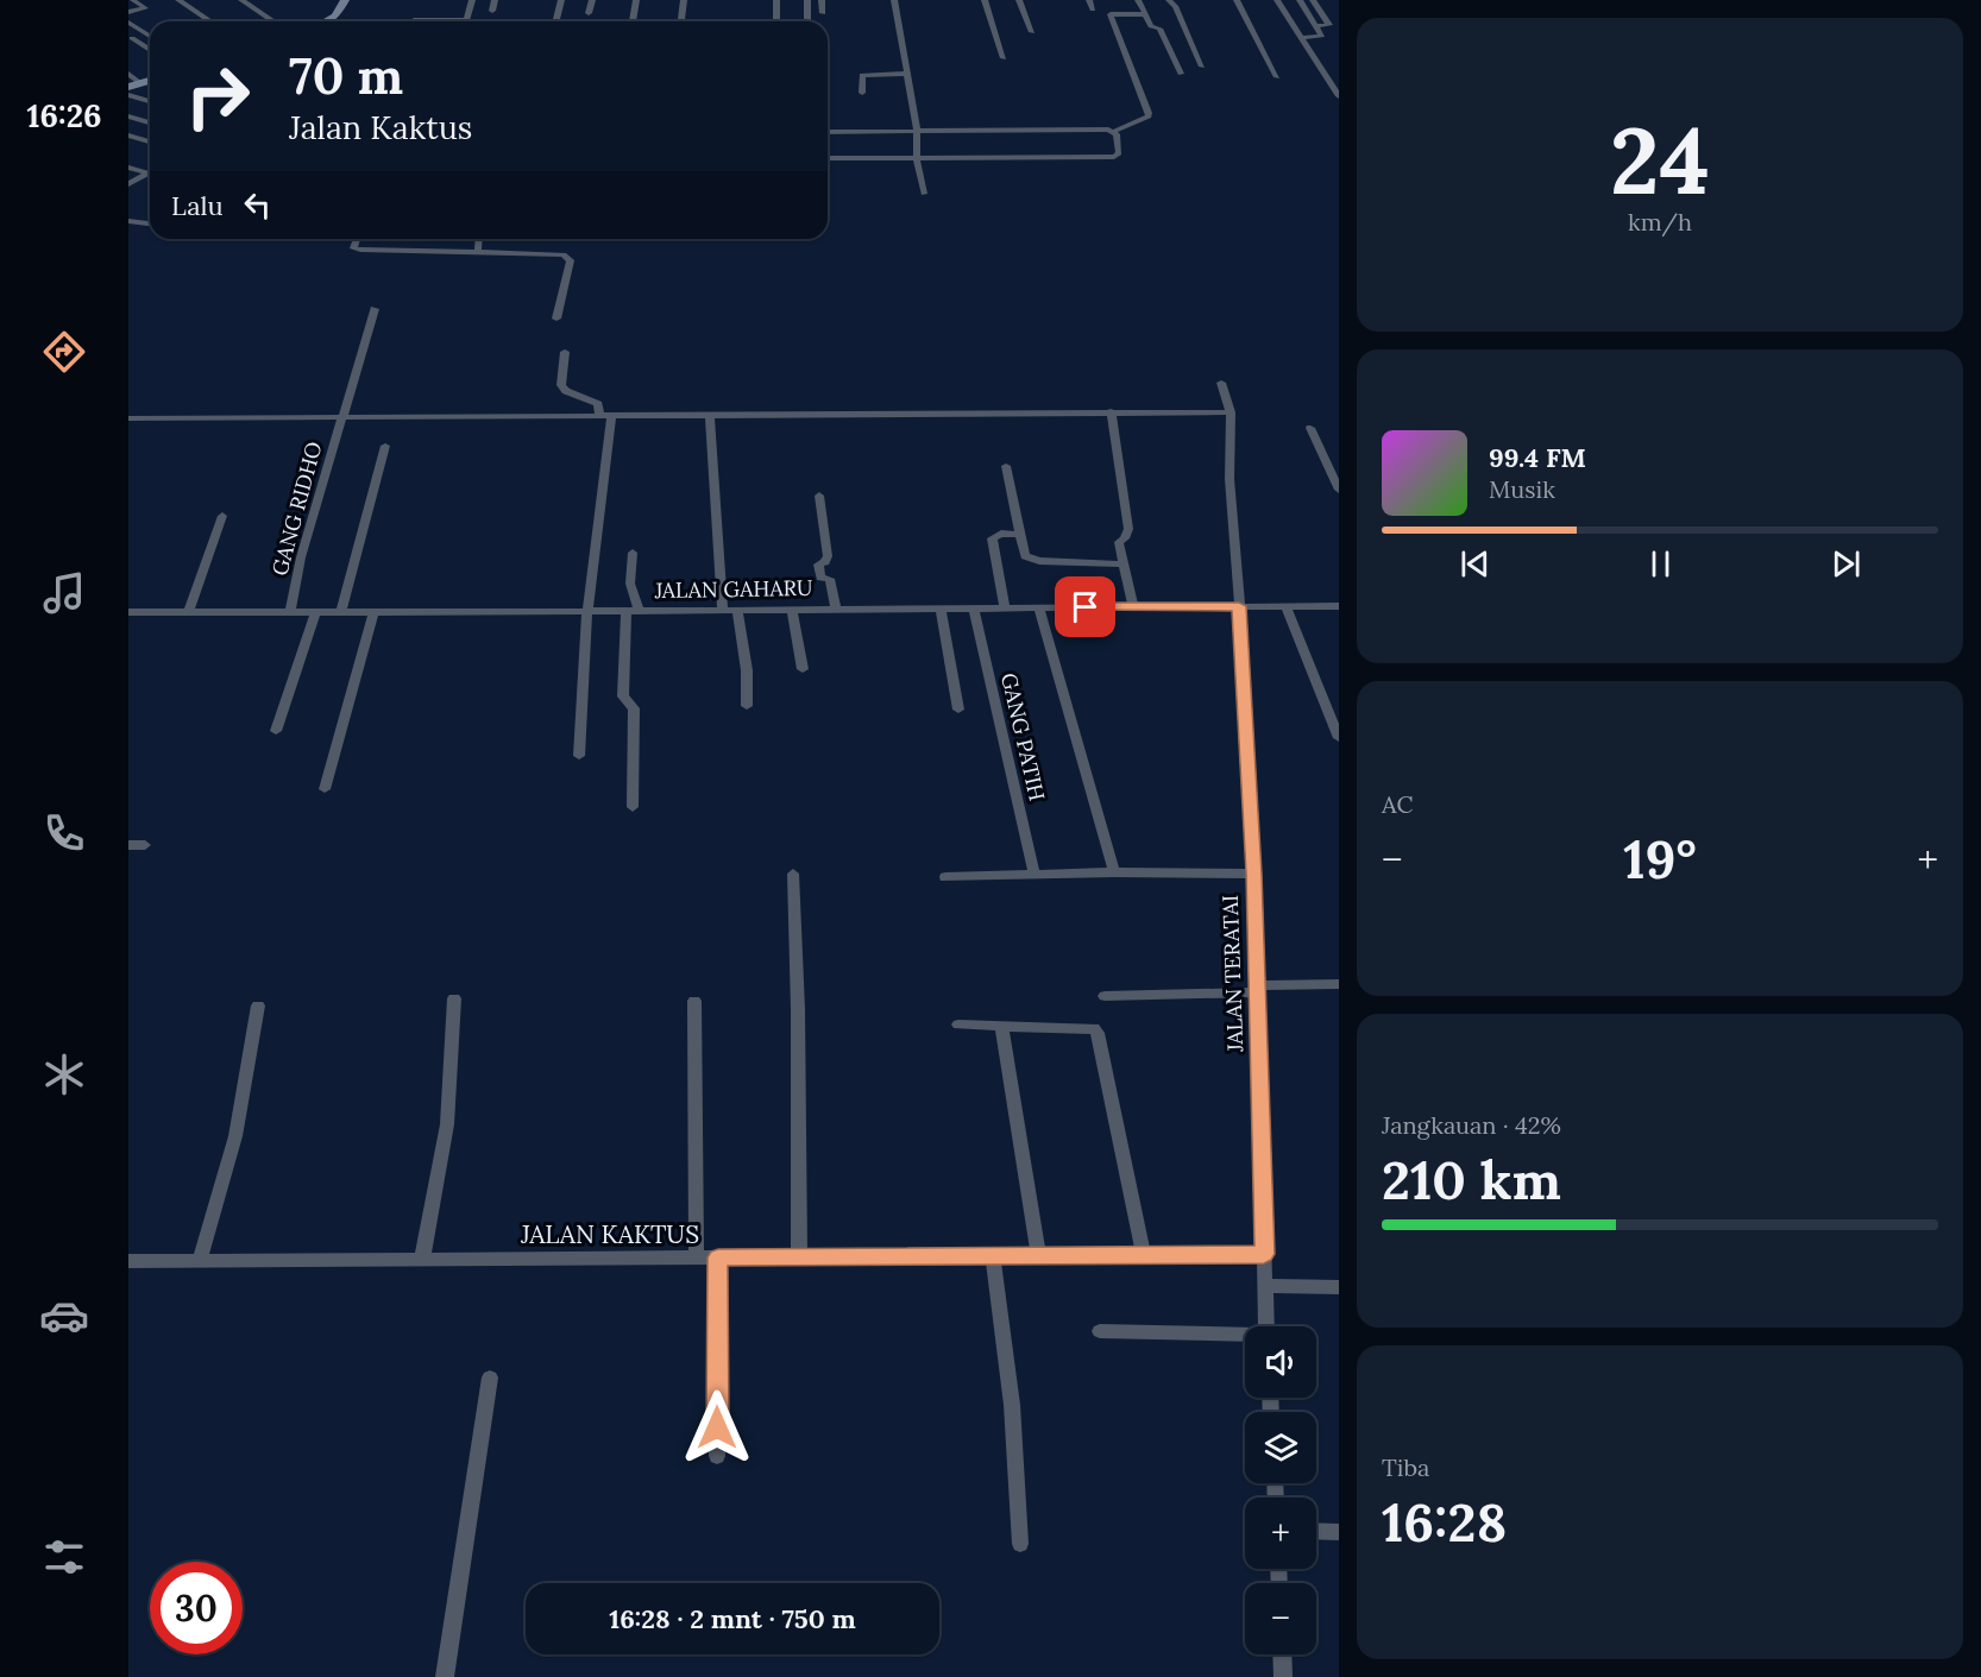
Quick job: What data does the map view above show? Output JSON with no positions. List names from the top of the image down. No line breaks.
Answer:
{"streets":{"street":["GANG RIDHO","JALAN GAHARU","GANG PATIH","JALAN TERATAI","JALAN KAKTUS"]},"crossings":[["GANG RIDHO","JALAN GAHARU"],["JALAN GAHARU","GANG PATIH"],["JALAN GAHARU","JALAN TERATAI"],["JALAN TERATAI","JALAN KAKTUS"]],"page":{"tabs":"16:26","tile":[["24","km/h"],"AC",["Jangkauan · 42%","210 km"],["Tiba","16:28"]],"turn":["70 m","Jalan Kaktus"],"then":"Lalu","song":["99.4 FM","Musik"],"heat":["−","19°","+"],"map_buttons":["+","−"],"limit":"30","trip":"16:28 · 2 mnt · 750 m"}}
